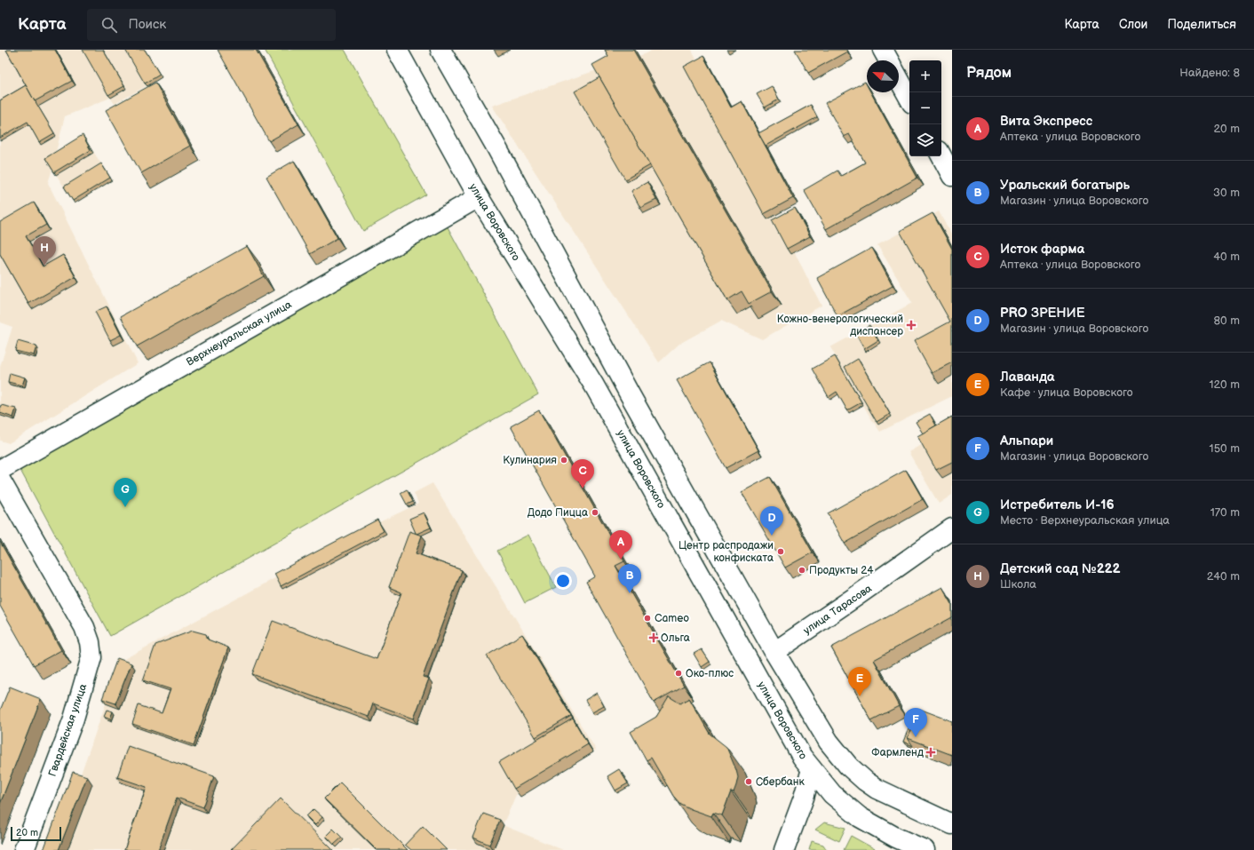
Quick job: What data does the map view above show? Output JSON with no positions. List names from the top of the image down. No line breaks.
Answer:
{"streets":{"main road":["улица Воровского","Верхнеуральская улица","улица Тарасова","Гвардейская улица"]},"crossings":[["улица Воровского","Верхнеуральская улица"]],"places":{"health":["Кожно-венерологический диспансер","Ольга","Фармленд"],"other":["Кулинария","Додо Пицца","Центр распродажи конфиската","Продукты 24","Cameo","Око-плюс","Сбербанк"]},"scale_bar":"20 m","north":"top left","page":{"header":"Карта","search":"Поиск","nav":["Карта","Слои","Поделиться"],"heading":["Рядом","Найдено: 8"],"map_buttons":["+","−"],"list":[{"mark":"A","name":"Вита Экспресс","note":"Аптека · улица Воровского","value":"20 m"},{"mark":"B","name":"Уральский богатырь","note":"Магазин · улица Воровского","value":"30 m"},{"mark":"C","name":"Исток фарма","note":"Аптека · улица Воровского","value":"40 m"},{"mark":"D","name":"PRO ЗРЕНИЕ","note":"Магазин · улица Воровского","value":"80 m"},{"mark":"E","name":"Лаванда","note":"Кафе · улица Воровского","value":"120 m"},{"mark":"F","name":"Альпари","note":"Магазин · улица Воровского","value":"150 m"},{"mark":"G","name":"Истребитель И-16","note":"Место · Верхнеуральская улица","value":"170 m"},{"mark":"H","name":"Детский сад №222","note":"Школа","value":"240 m"}],"pins":["H","C","G","D","A","B","E","F"],"scale":"20 m"}}
